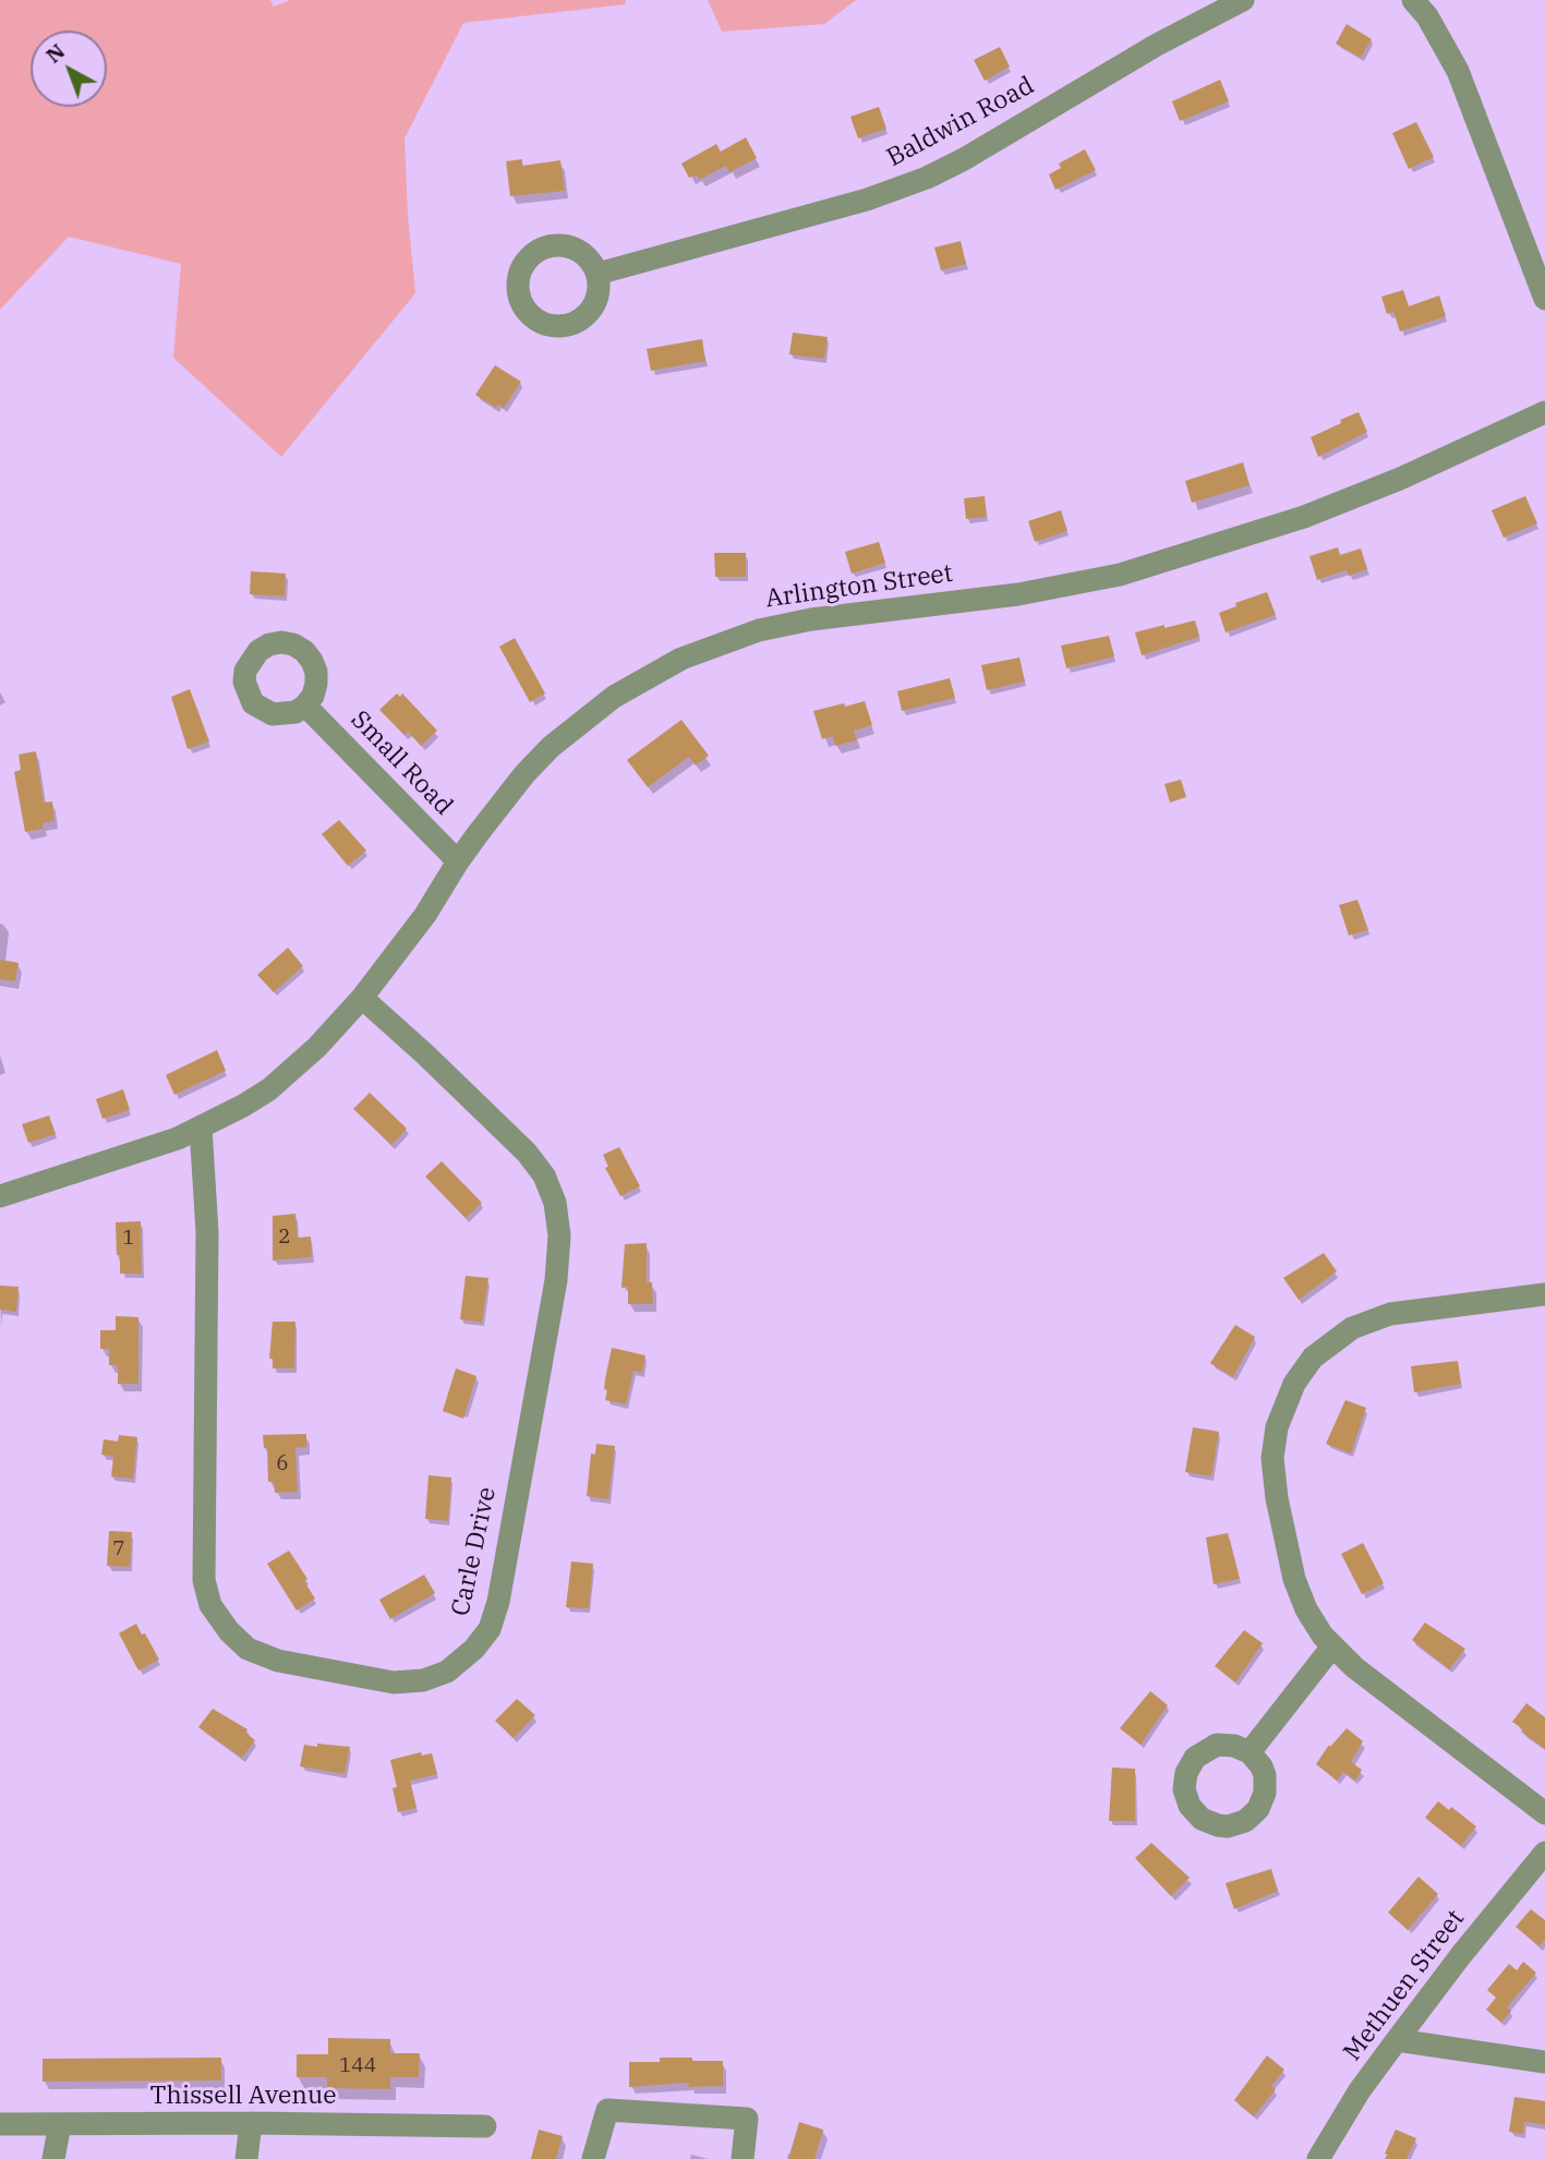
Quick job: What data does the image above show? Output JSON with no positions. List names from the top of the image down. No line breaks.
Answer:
{"streets":{"street":["Baldwin Road","Arlington Street","Small Road","Carle Drive","Methuen Street","Thissell Avenue"]},"crossings":[["Arlington Street","Small Road"],["Arlington Street","Carle Drive"]],"house_numbers":["2","1","6","7","144"],"north":"top left"}
